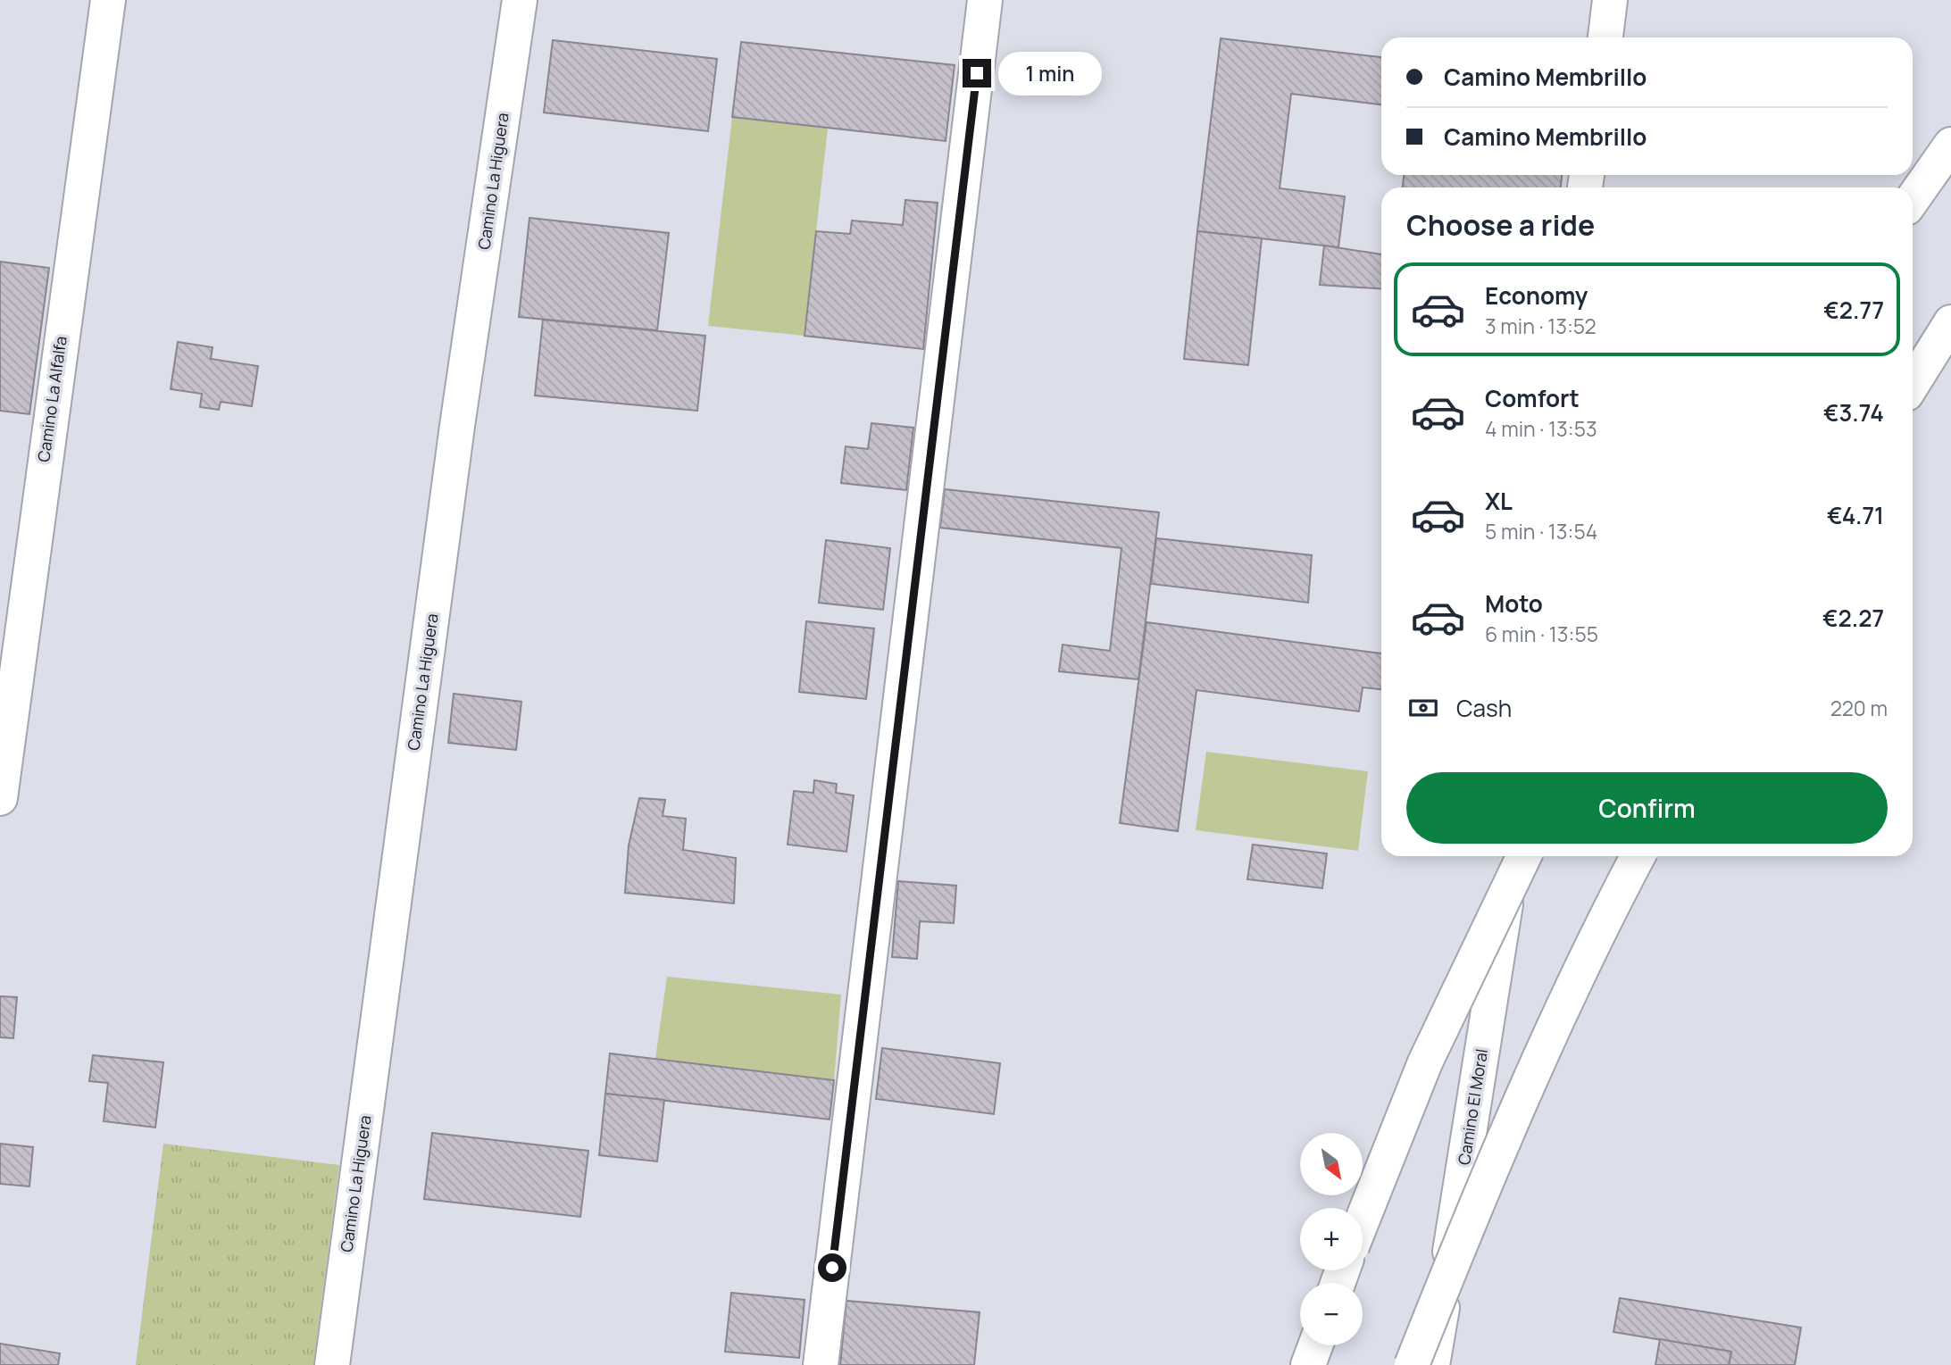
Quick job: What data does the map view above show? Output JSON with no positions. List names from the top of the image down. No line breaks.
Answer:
{"streets":{"main road":["Camino La Higuera","Camino La Alfalfa","Camino El Moral"]},"north":"bottom right","page":{"banner":["Camino Membrillo","Camino Membrillo"],"bubble":"1 min","heading":"Choose a ride","list":[{"name":"Economy","note":"3 min · 13:52","value":"€2.77"},{"name":"Comfort","note":"4 min · 13:53","value":"€3.74"},{"name":"XL","note":"5 min · 13:54","value":"€4.71"},{"name":"Moto","note":"6 min · 13:55","value":"€2.27"}],"pay":["Cash","220 m"],"buttons":"Confirm","map_buttons":["+","−"]}}
